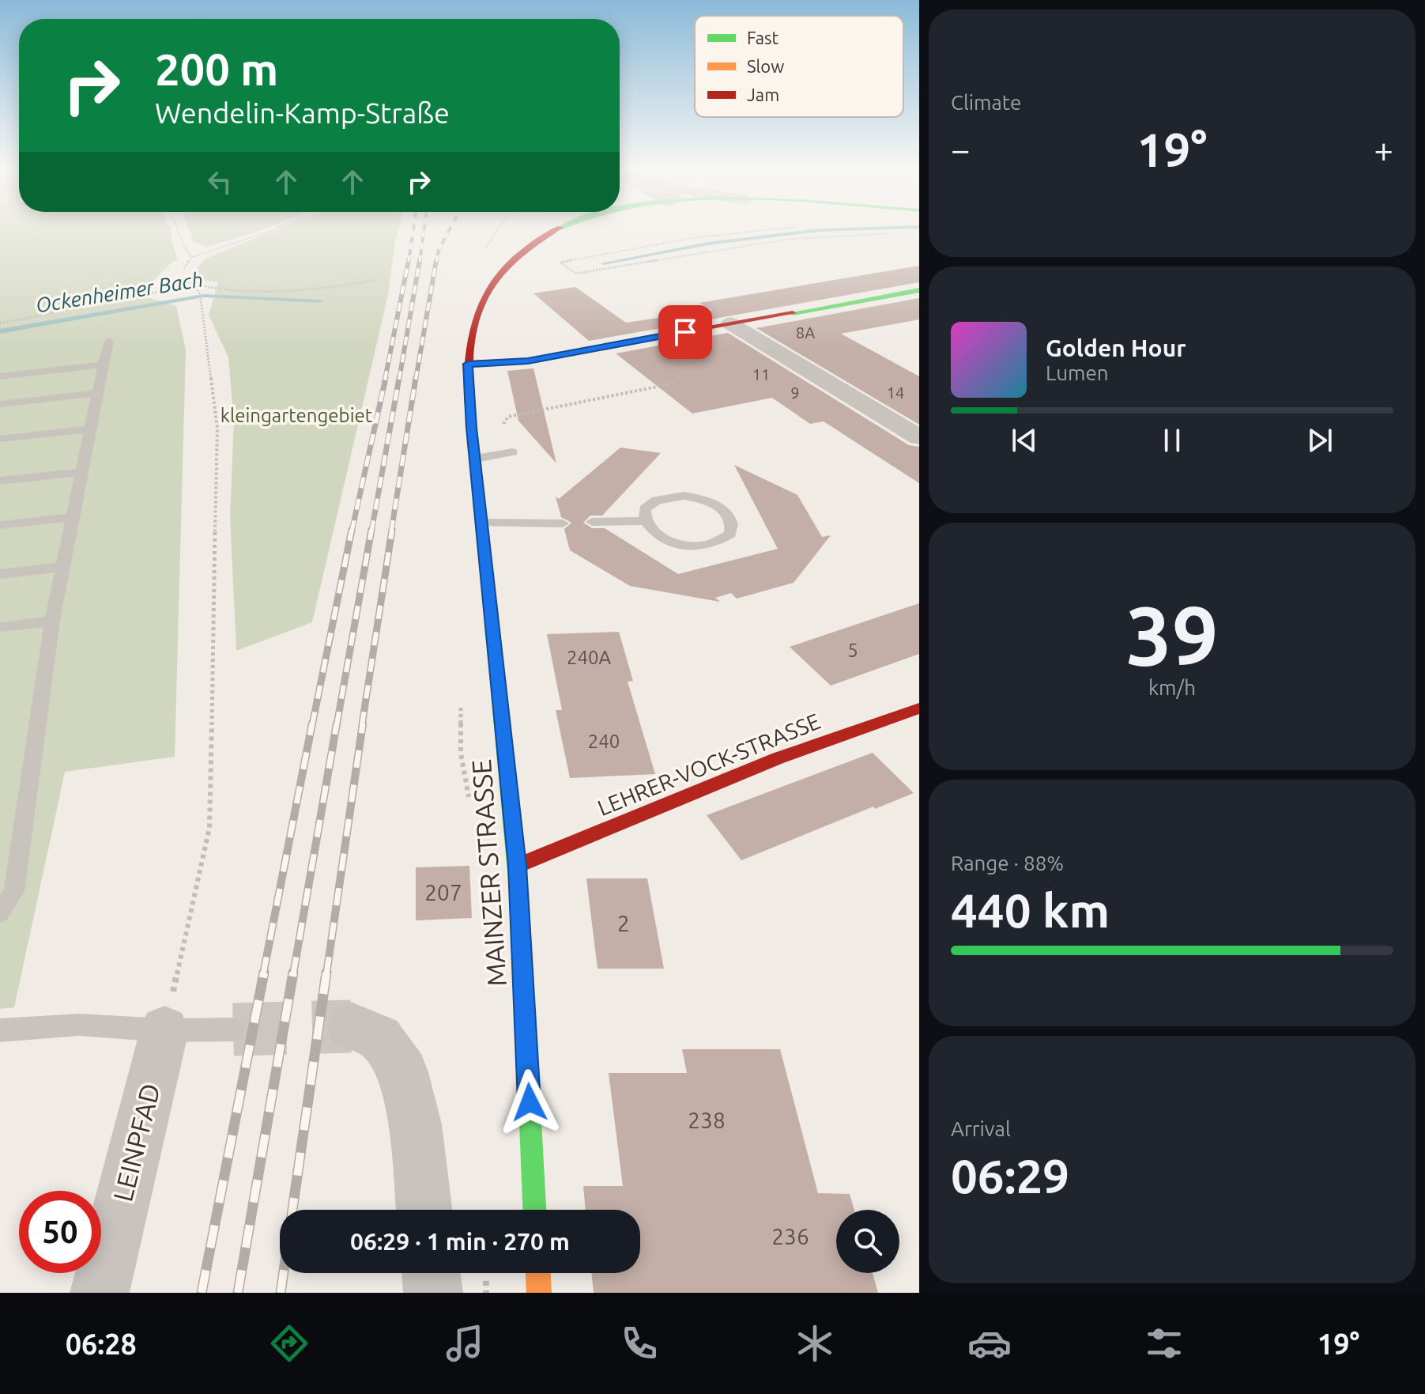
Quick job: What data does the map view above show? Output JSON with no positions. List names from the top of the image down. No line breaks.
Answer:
{"streets":{"main road":["LEHRER-VOCK-STRASSE","MAINZER STRASSE"],"street":["LEINPFAD"]},"crossings":[["LEHRER-VOCK-STRASSE","MAINZER STRASSE"]],"water":["Ockenheimer Bach"],"parks":["kleingartengebiet"],"house_numbers":["8A","11","9","14","5","240A","240","207","2","238","236"],"legend":["Fast","Slow","Jam"],"page":{"tile":["Climate",["39","km/h"],["Range · 88%","440 km"],["Arrival","06:29"]],"turn":["200 m","Wendelin-Kamp-Straße"],"heat":["−","19°","+"],"song":["Golden Hour","Lumen"],"limit":"50","trip":"06:29 · 1 min · 270 m","tabs":["06:28","19°"]}}
